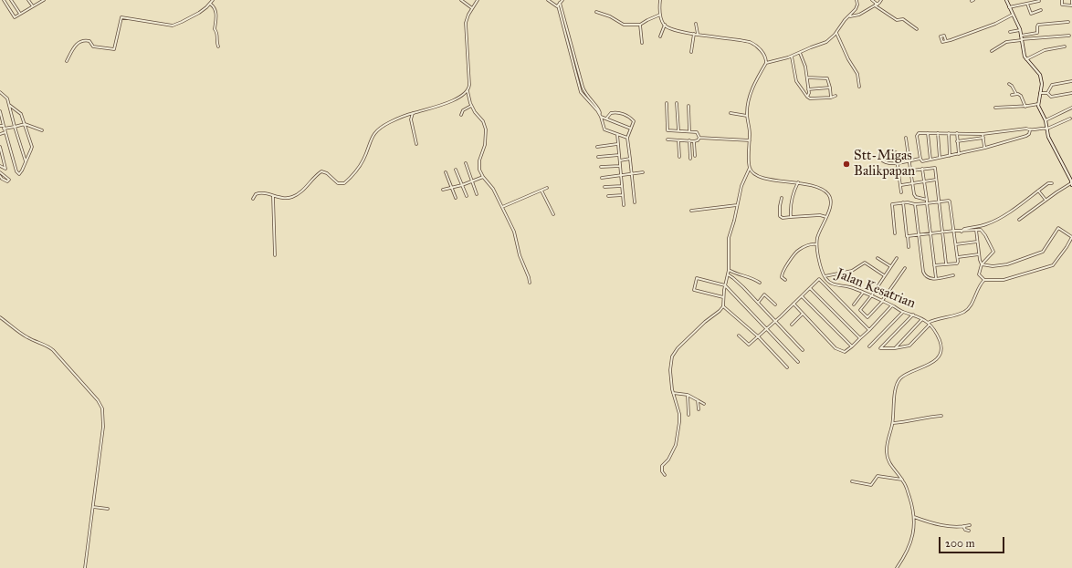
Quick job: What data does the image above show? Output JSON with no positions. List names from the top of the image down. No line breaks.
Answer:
{"streets":{"street":["Jalan Kesatrian"]},"places":["Stt-Migas Balikpapan"],"scale_bar":"200 m"}
